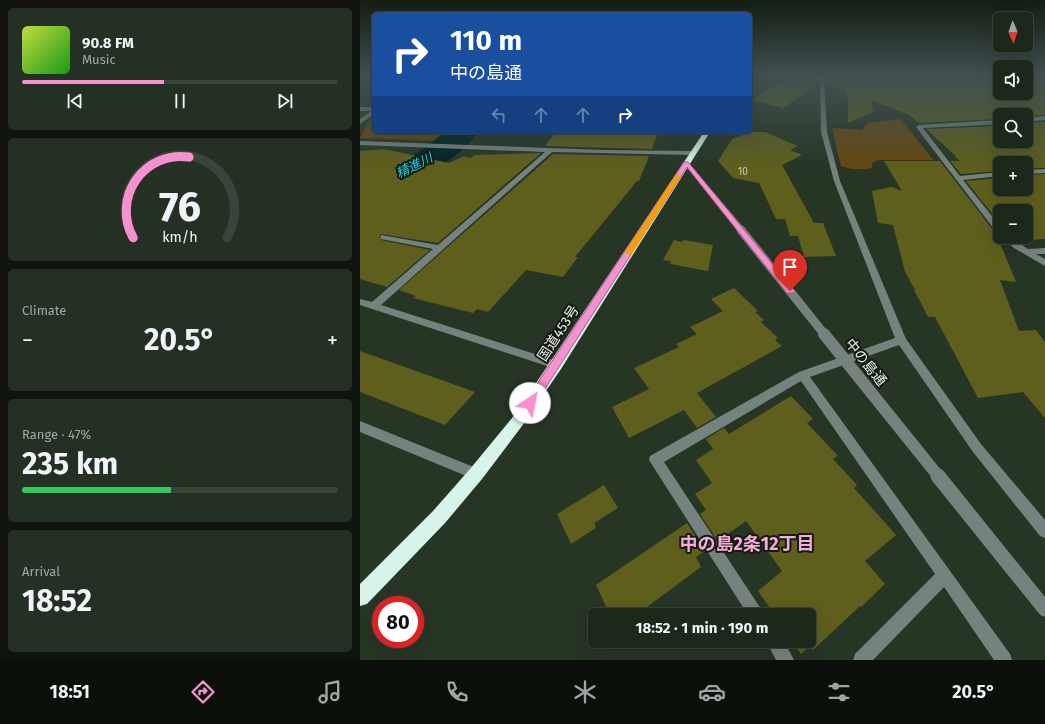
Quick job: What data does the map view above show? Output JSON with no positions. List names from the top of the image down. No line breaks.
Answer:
{"streets":{"highway":["国道453号"],"street":["中の島通"]},"crossings":[["国道453号","中の島通"]],"districts":["中の島2条12丁目"],"water":["精進川"],"house_numbers":["10"],"north":"bottom","page":{"map_buttons":["+","−"],"turn":["110 m","中の島通"],"song":["90.8 FM","Music"],"tile":["Climate",["Range · 47%","235 km"],["Arrival","18:52"]],"heat":["−","20.5°","+"],"limit":"80","trip":"18:52 · 1 min · 190 m","tabs":["18:51","20.5°"],"gauge":["76","km/h"]}}
